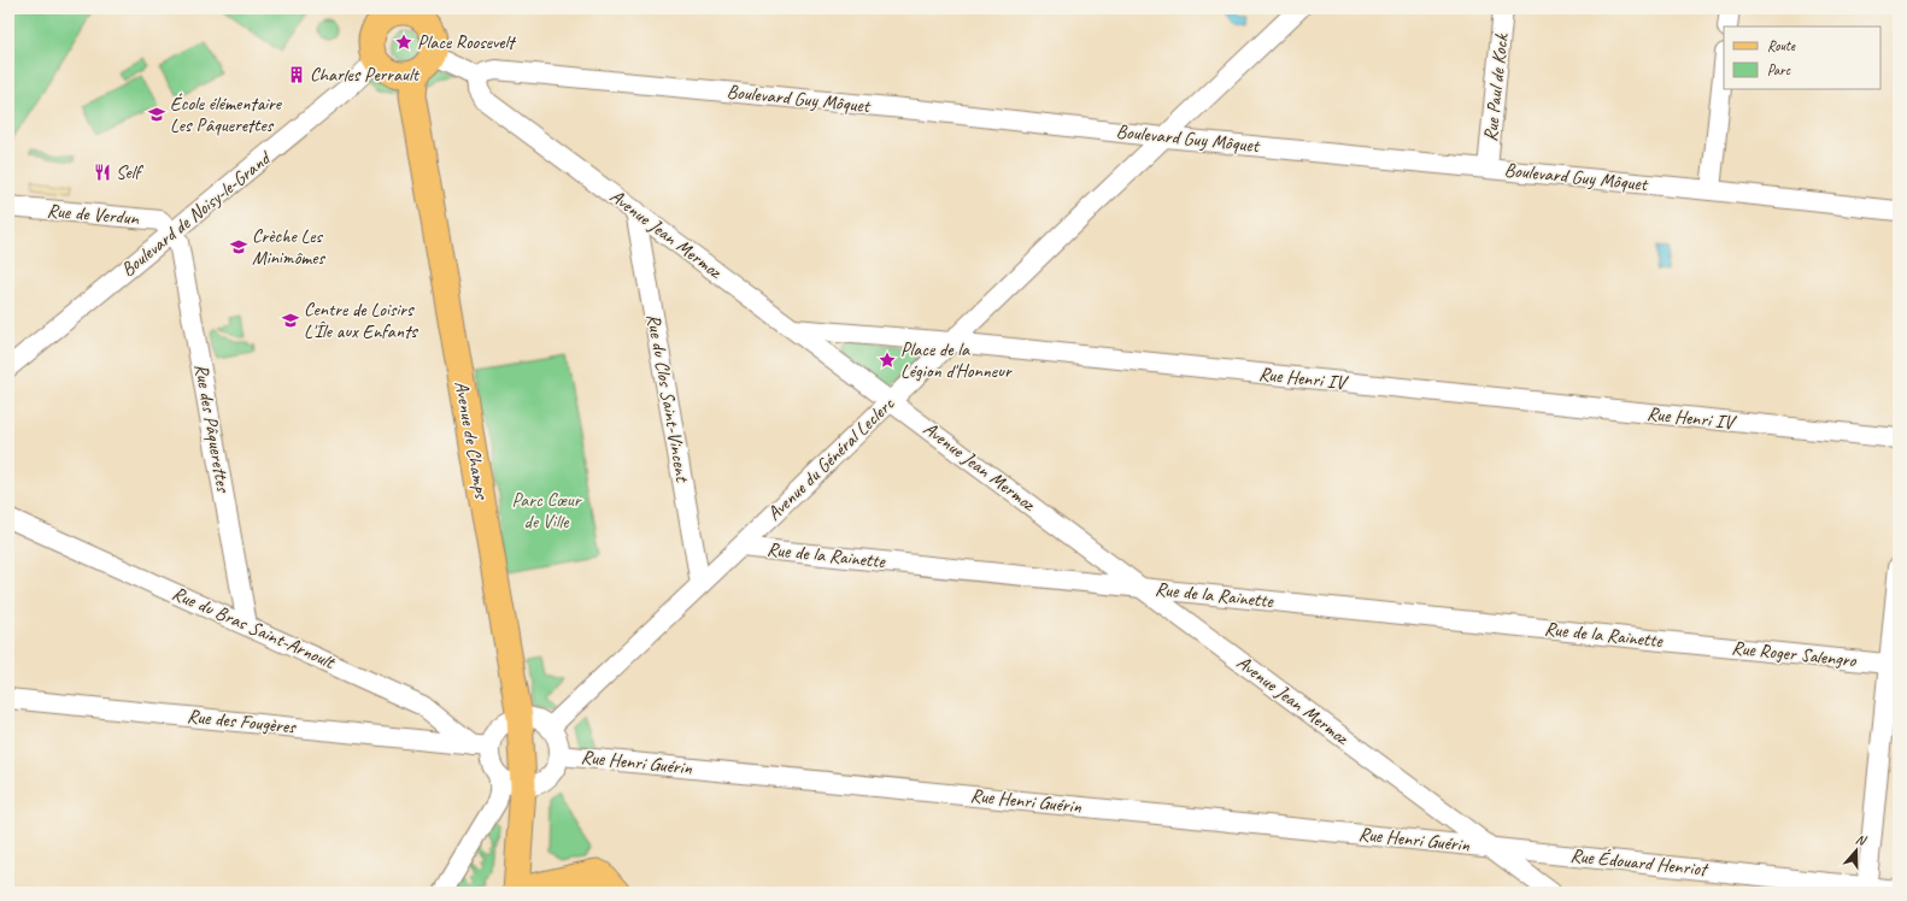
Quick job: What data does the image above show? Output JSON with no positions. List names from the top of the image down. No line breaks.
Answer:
{"streets":{"main road":["Avenue de Champs"],"street":["Rue Paul de Kock","Boulevard Guy Môquet","Rue de Verdun","Boulevard de Noisy-le-Grand","Avenue Jean Mermoz","Rue Henri IV","Rue du Clos Saint-Vincent","Rue des Pâquerettes","Avenue du Général Leclerc","Rue de la Rainette","Rue du Bras Saint-Arnoult","Rue Roger Salengro","Rue des Fougères","Rue Henri Guérin","Rue Édouard Henriot"]},"crossings":[["Rue Paul de Kock","Boulevard Guy Môquet"],["Boulevard Guy Môquet","Avenue Jean Mermoz"],["Boulevard Guy Môquet","Avenue du Général Leclerc"],["Rue de Verdun","Boulevard de Noisy-le-Grand"],["Rue de Verdun","Rue des Pâquerettes"],["Boulevard de Noisy-le-Grand","Rue des Pâquerettes"],["Boulevard de Noisy-le-Grand","Avenue de Champs"],["Avenue Jean Mermoz","Rue Henri IV"],["Avenue Jean Mermoz","Rue du Clos Saint-Vincent"],["Avenue Jean Mermoz","Avenue du Général Leclerc"],["Avenue Jean Mermoz","Rue de la Rainette"],["Avenue Jean Mermoz","Rue Henri Guérin"],["Avenue Jean Mermoz","Rue Édouard Henriot"],["Rue Henri IV","Avenue du Général Leclerc"],["Rue du Clos Saint-Vincent","Avenue du Général Leclerc"],["Rue des Pâquerettes","Rue du Bras Saint-Arnoult"],["Avenue du Général Leclerc","Rue de la Rainette"],["Rue de la Rainette","Rue Roger Salengro"],["Rue du Bras Saint-Arnoult","Rue des Fougères"],["Rue Henri Guérin","Rue Édouard Henriot"]],"parks":["Parc Cœur de Ville"],"places":{"place":["Place Roosevelt","Place de la Légion d'Honneur"],"building":["Charles Perrault"],"school or university":["École élémentaire Les Pâquerettes","Crèche Les Minimômes","Centre de Loisirs L'Île aux Enfants"],"restaurant":["Self"]},"legend":["Route","Parc"],"north":"top"}
